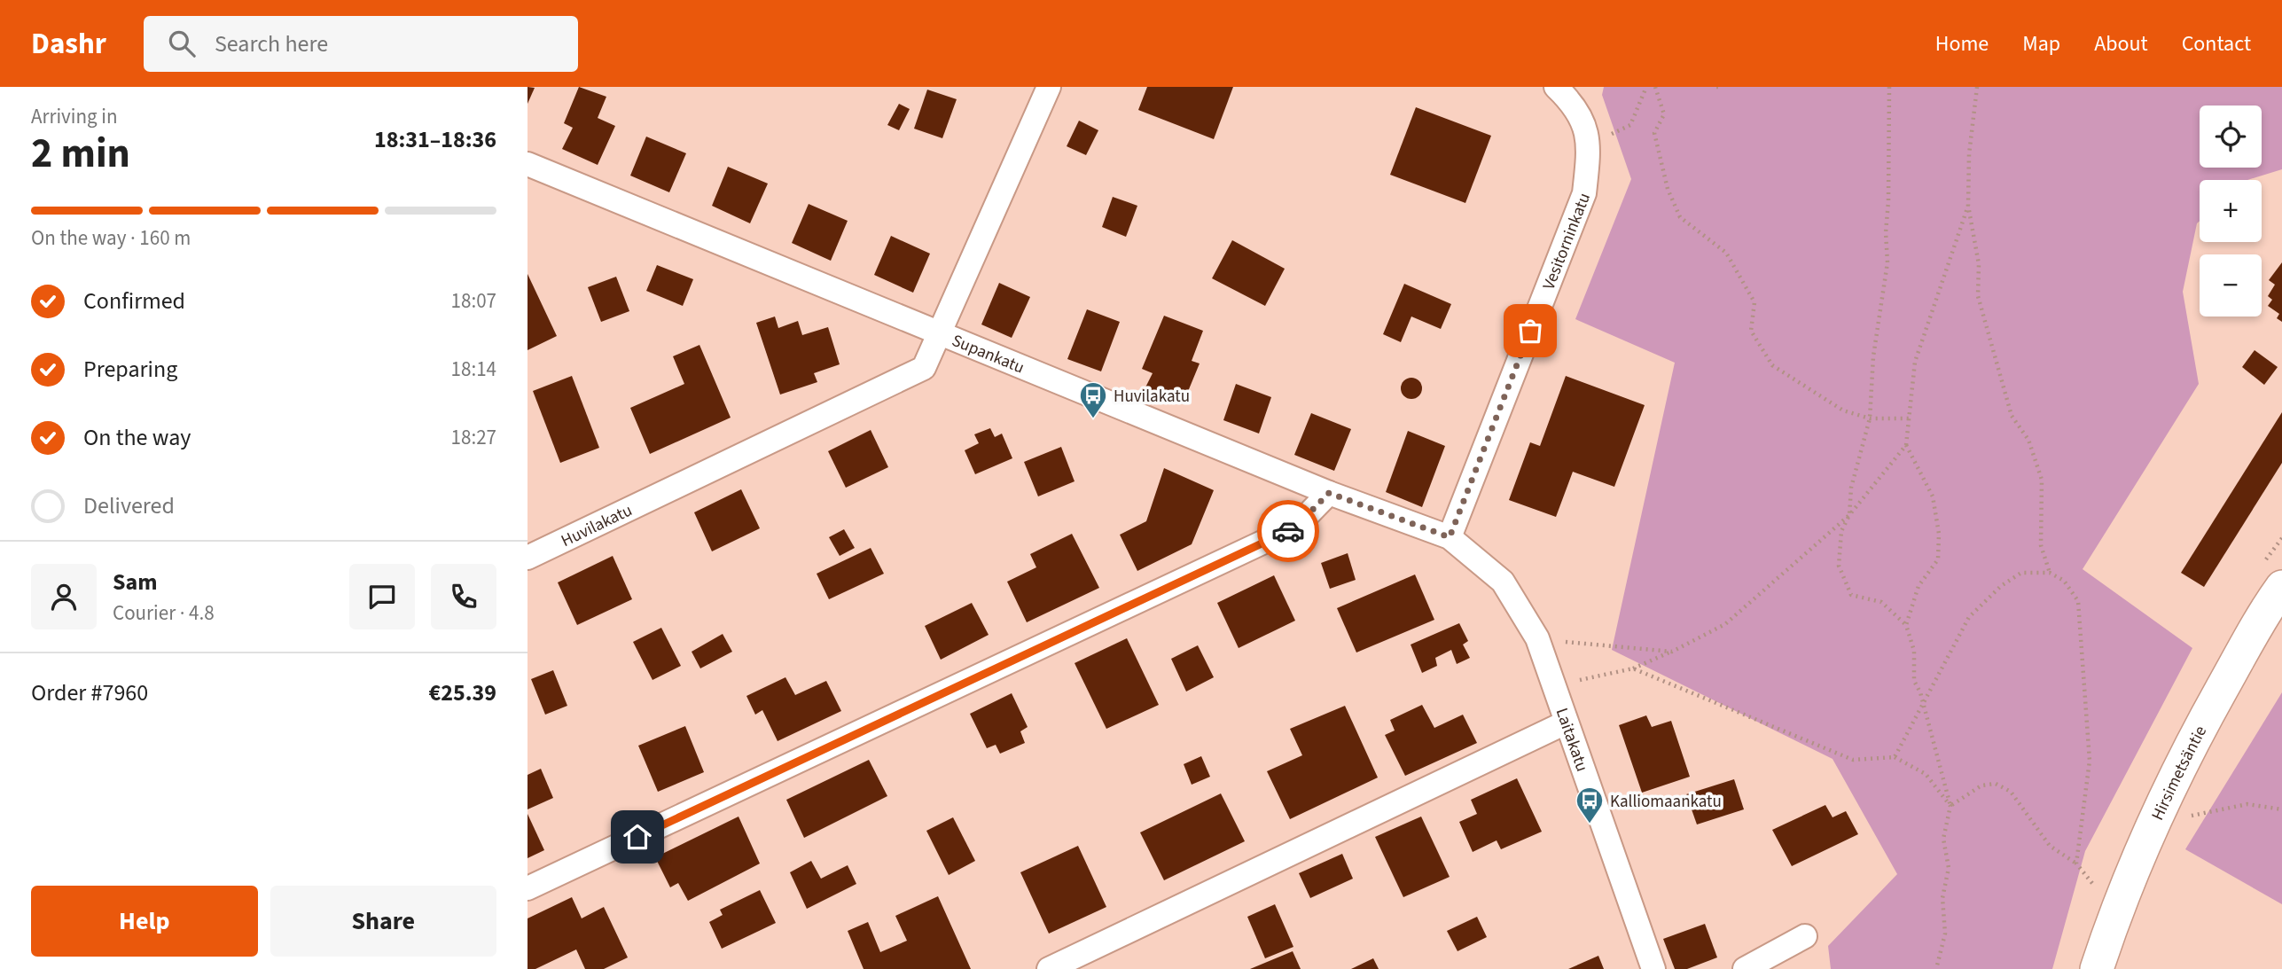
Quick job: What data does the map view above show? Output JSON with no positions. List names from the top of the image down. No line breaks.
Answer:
{"streets":{"street":["Vesitorninkatu","Supankatu","Huvilakatu","Laitakatu","Hirsimetsäntie"]},"crossings":[["Vesitorninkatu","Supankatu"],["Vesitorninkatu","Laitakatu"],["Supankatu","Huvilakatu"],["Supankatu","Laitakatu"]],"places":{"bus stop":["Huvilakatu","Kalliomaankatu"]},"page":{"header":"Dashr","search":"Search here","nav":["Home","Map","About","Contact"],"heading":["2 min","Arriving in","18:31–18:36"],"panel":["Sam","Courier · 4.8","Order #7960","€25.39"],"map_buttons":["+","−"],"bar":"On the way · 160 m","list":[["Confirmed","18:07"],["Preparing","18:14"],["On the way","18:27"],"Delivered"],"buttons":["Help","Share"]}}
